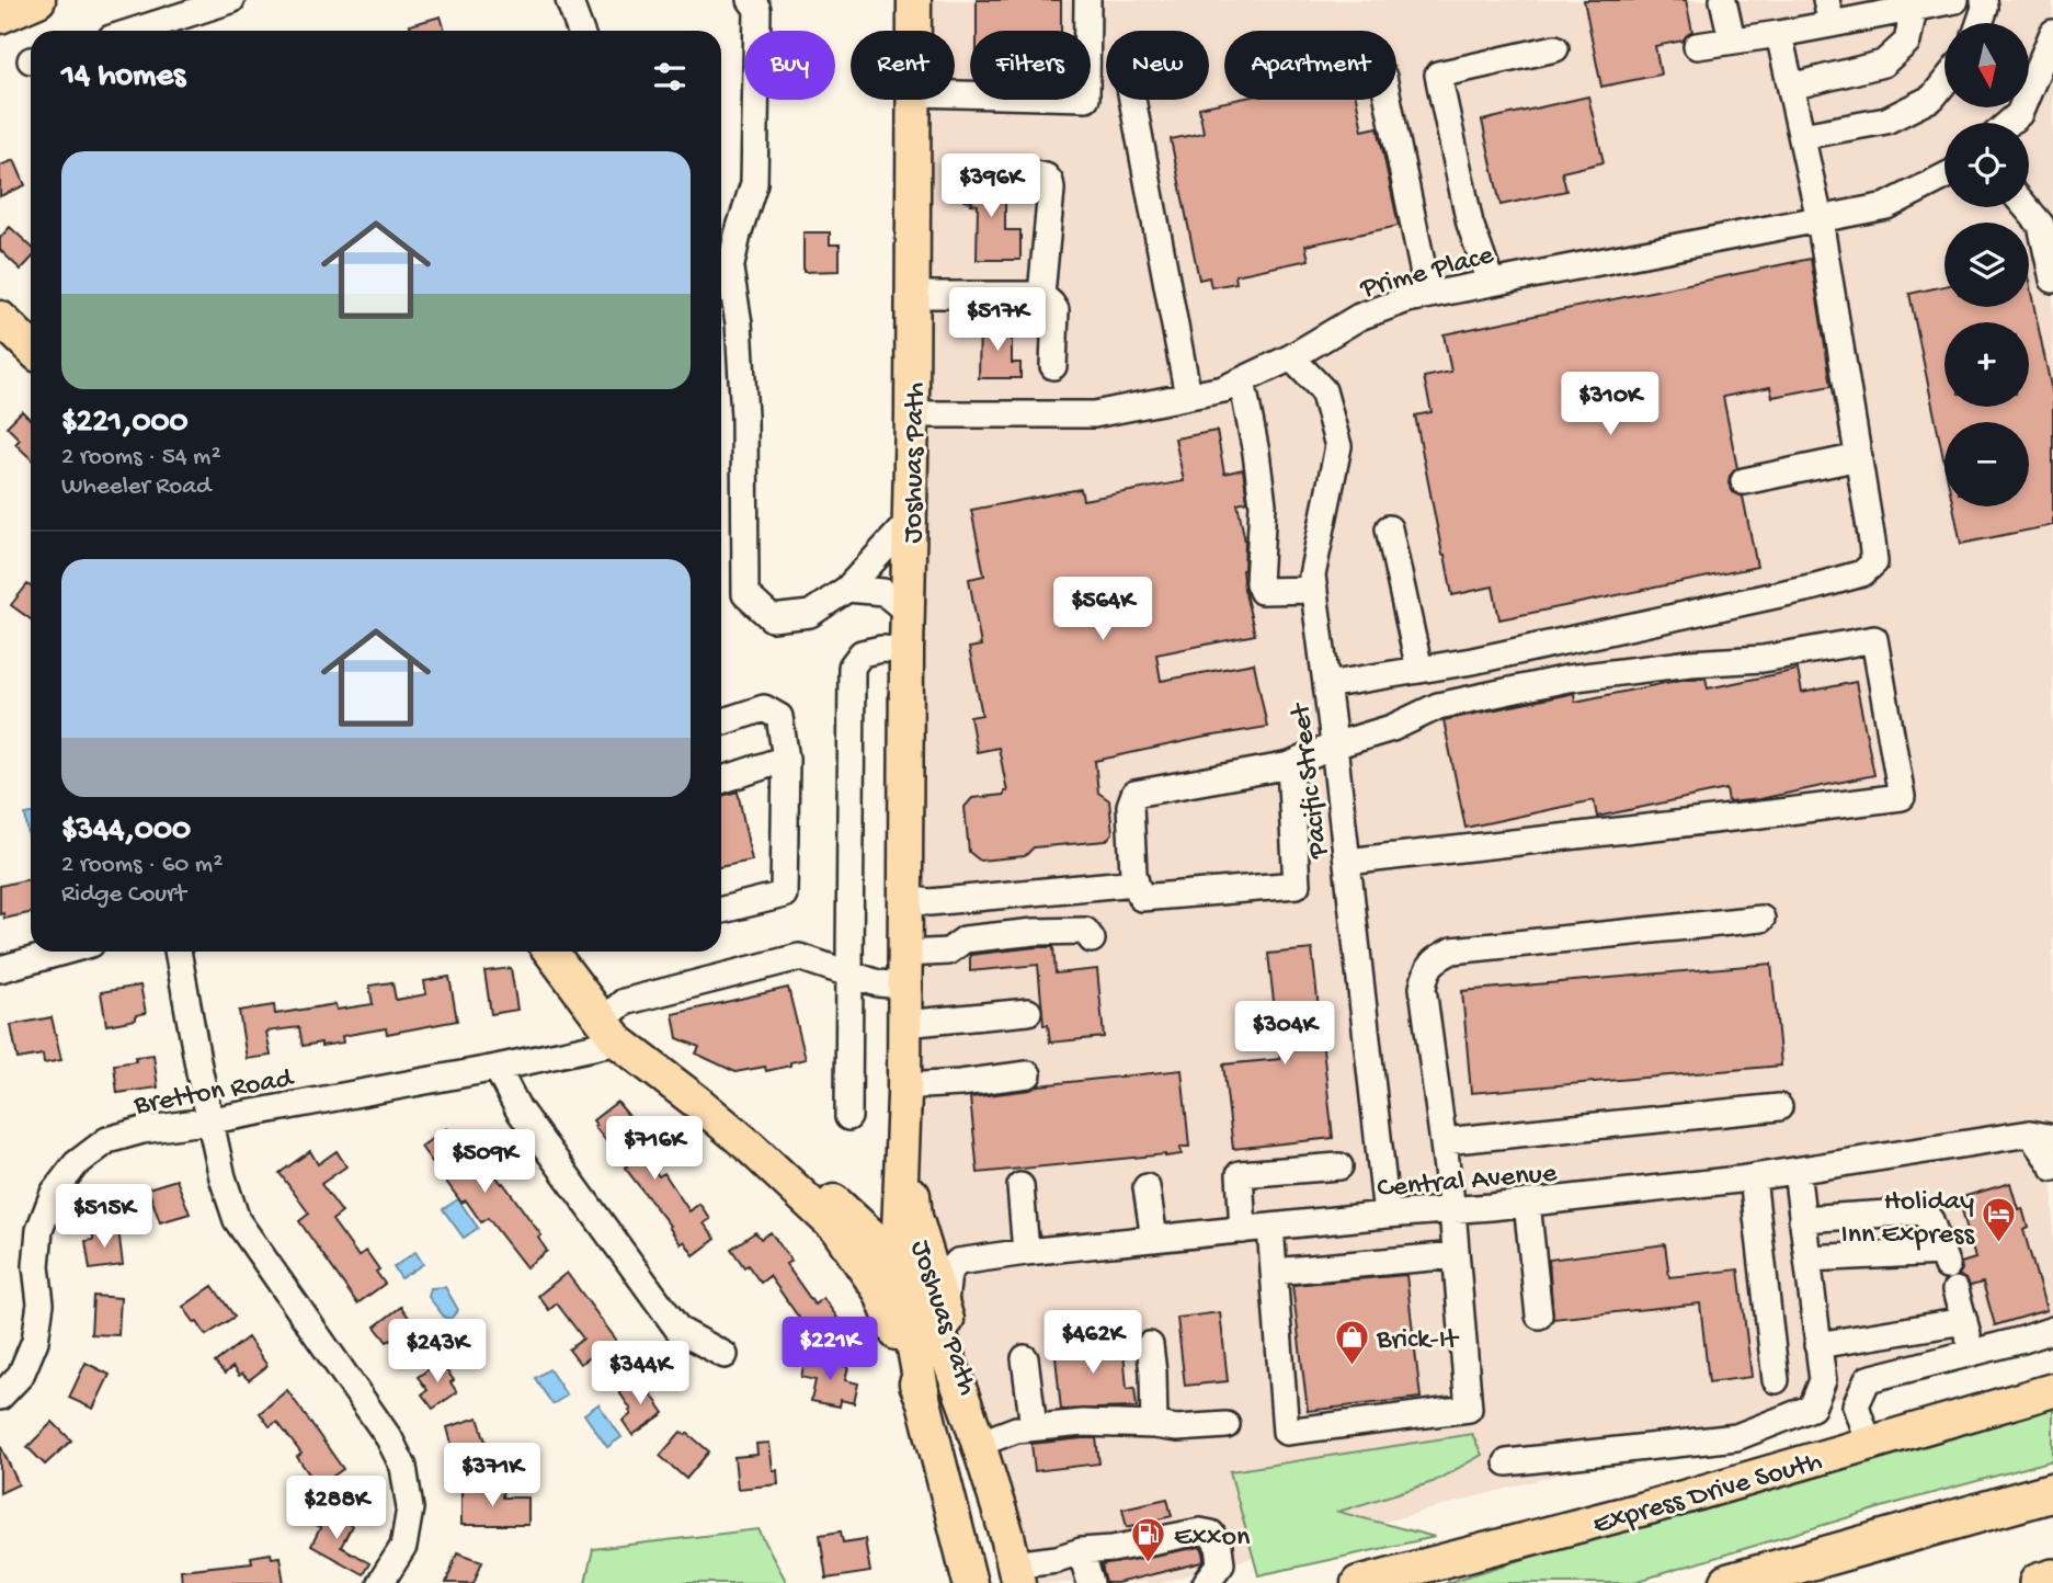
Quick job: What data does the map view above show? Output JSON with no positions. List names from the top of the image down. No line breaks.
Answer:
{"streets":{"main road":["Joshuas Path","Express Drive South"],"street":["Prime Place","Pacific Street","Bretton Road","Central Avenue"]},"crossings":[["Prime Place","Joshuas Path"],["Prime Place","Pacific Street"],["Joshuas Path","Central Avenue"],["Pacific Street","Central Avenue"]],"places":{"hotel":["Holiday Inn Express"],"shop":["Brick-It"],"fuel station":["Exxon"]},"north":"bottom","page":{"map_buttons":["+","−"],"chip":["Buy","Rent","Filters","New","Apartment"],"heading":"14 homes","list":[{"name":"$221,000","note":"2 rooms · 54 m² · Wheeler Road"},{"name":"$344,000","note":"2 rooms · 60 m² · Ridge Court"}],"price":["$396K","$517K","$310K","$564K","$304K","$716K","$509K","$515K","$462K","$221K","$243K","$344K","$371K","$288K"]}}
